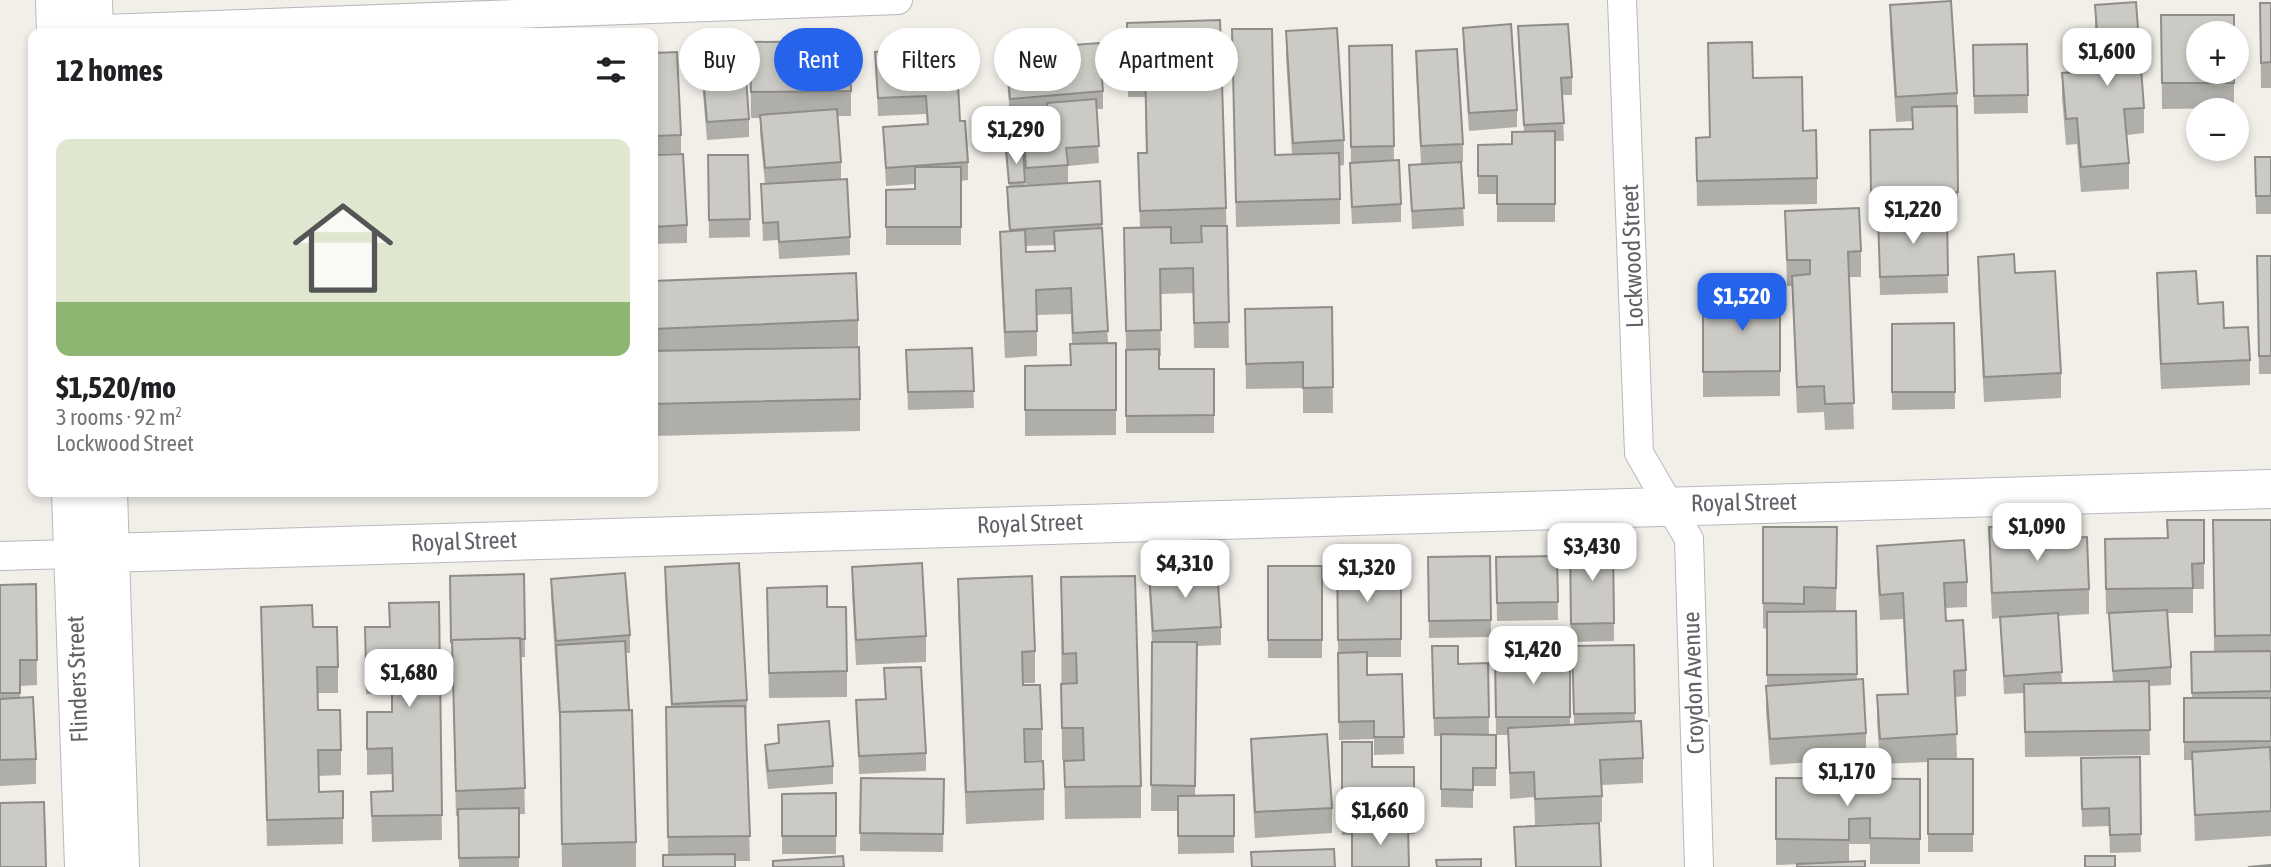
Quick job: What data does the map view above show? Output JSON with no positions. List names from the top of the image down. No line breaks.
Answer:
{"streets":{"main road":["Royal Street","Flinders Street"],"street":["Lockwood Street","Croydon Avenue"]},"crossings":[["Lockwood Street","Royal Street"],["Lockwood Street","Croydon Avenue"],["Royal Street","Flinders Street"],["Royal Street","Croydon Avenue"]],"page":{"map_buttons":["+","−"],"price":["$1,600","$1,290","$1,220","$1,520","$1,090","$3,430","$4,310","$1,320","$1,420","$1,680","$1,170","$1,660"],"chip":["Buy","Rent","Filters","New","Apartment"],"heading":"12 homes","list":[{"name":"$1,520/mo","note":"3 rooms · 92 m² · Lockwood Street"}]}}
